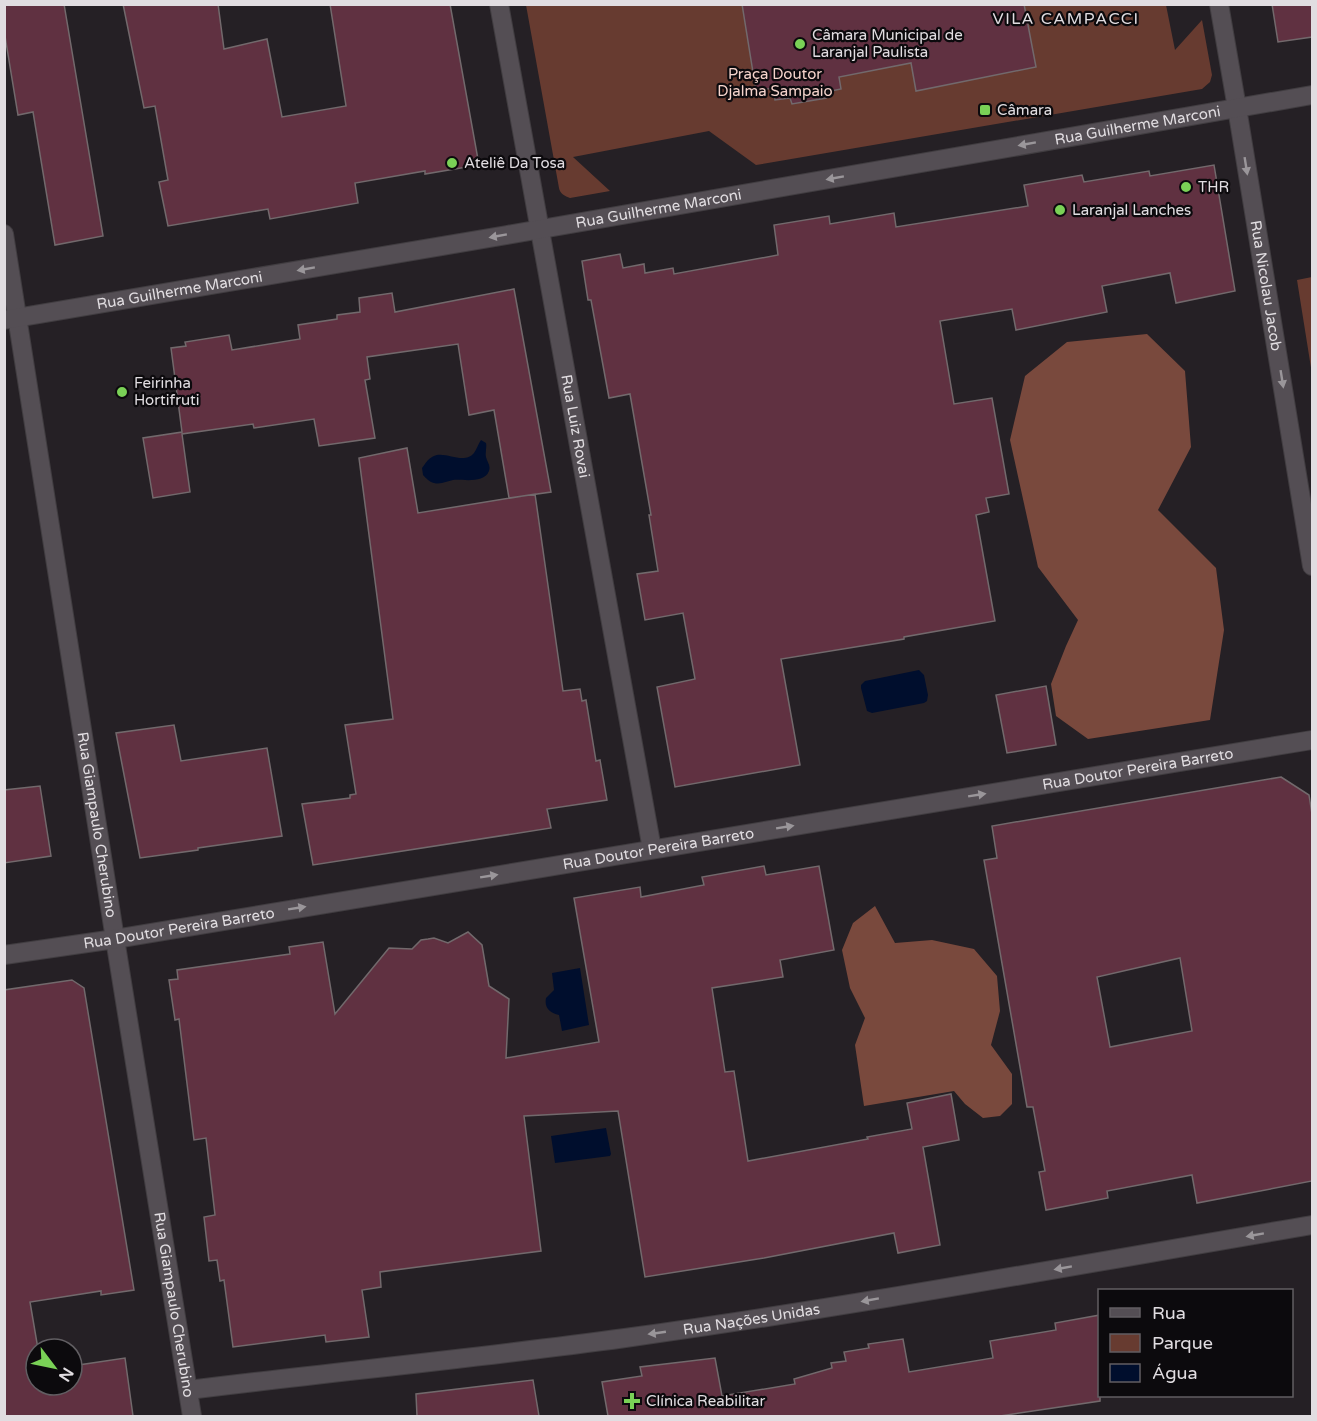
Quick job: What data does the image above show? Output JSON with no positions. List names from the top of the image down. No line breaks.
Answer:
{"streets":{"street":["Rua Guilherme Marconi","Rua Nicolau Jacob","Rua Luiz Rovai","Rua Doutor Pereira Barreto","Rua Giampaulo Cherubino","Rua Nações Unidas"]},"crossings":[["Rua Guilherme Marconi","Rua Nicolau Jacob"],["Rua Guilherme Marconi","Rua Luiz Rovai"],["Rua Guilherme Marconi","Rua Giampaulo Cherubino"],["Rua Luiz Rovai","Rua Doutor Pereira Barreto"],["Rua Doutor Pereira Barreto","Rua Giampaulo Cherubino"],["Rua Giampaulo Cherubino","Rua Nações Unidas"]],"one_way":["Rua Guilherme Marconi","Rua Nicolau Jacob","Rua Doutor Pereira Barreto","Rua Nações Unidas"],"districts":["VILA CAMPACCI"],"parks":["Praça Doutor Djalma Sampaio"],"places":{"other":["Câmara Municipal de Laranjal Paulista","Ateliê Da Tosa","THR","Laranjal Lanches","Feirinha Hortifruti"],"transit":["Câmara"],"health":["Clínica Reabilitar"]},"legend":["Rua","Parque","Água"],"north":"bottom right"}
